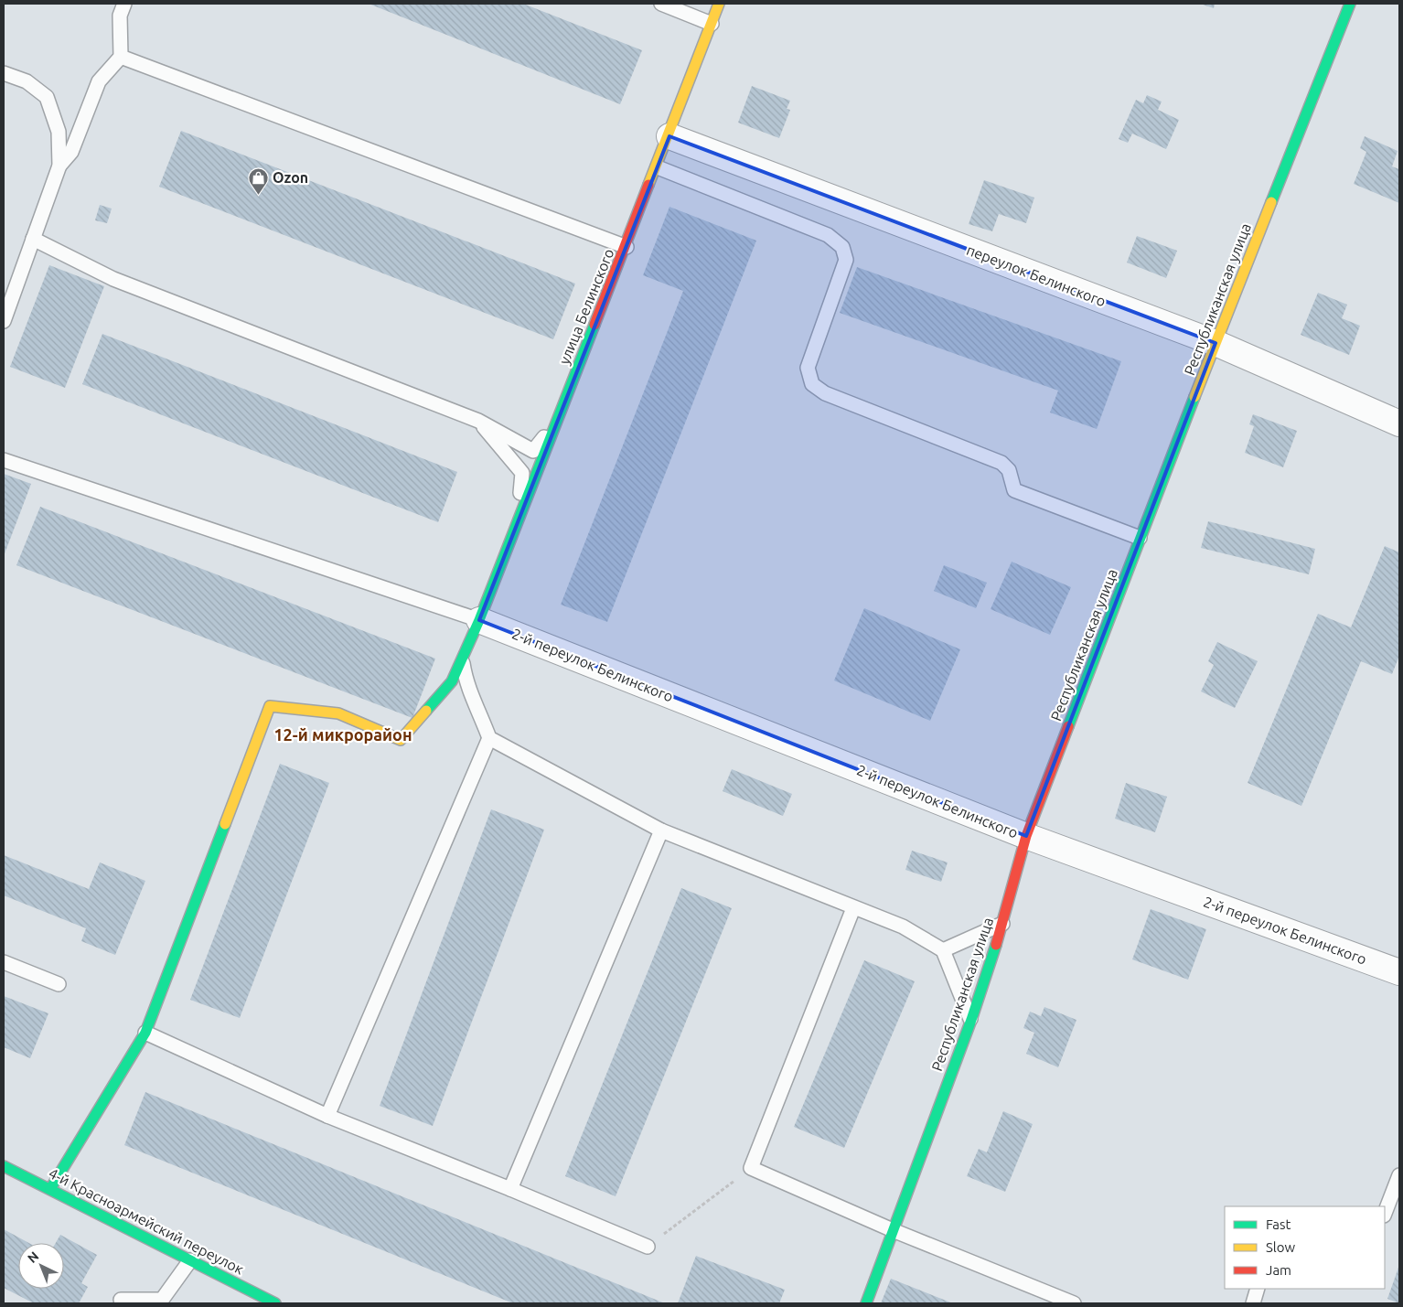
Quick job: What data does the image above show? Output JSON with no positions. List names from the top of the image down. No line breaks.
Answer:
{"streets":{"street":["переулок Белинского","Республиканская улица","улица Белинского","2-й переулок Белинского","4-й Красноармейский переулок"]},"crossings":[["переулок Белинского","Республиканская улица"],["переулок Белинского","улица Белинского"],["Республиканская улица","2-й переулок Белинского"],["улица Белинского","2-й переулок Белинского"]],"districts":["12-й микрорайон"],"places":{"shop":["Ozon"]},"legend":["Fast","Slow","Jam"],"north":"top left"}
